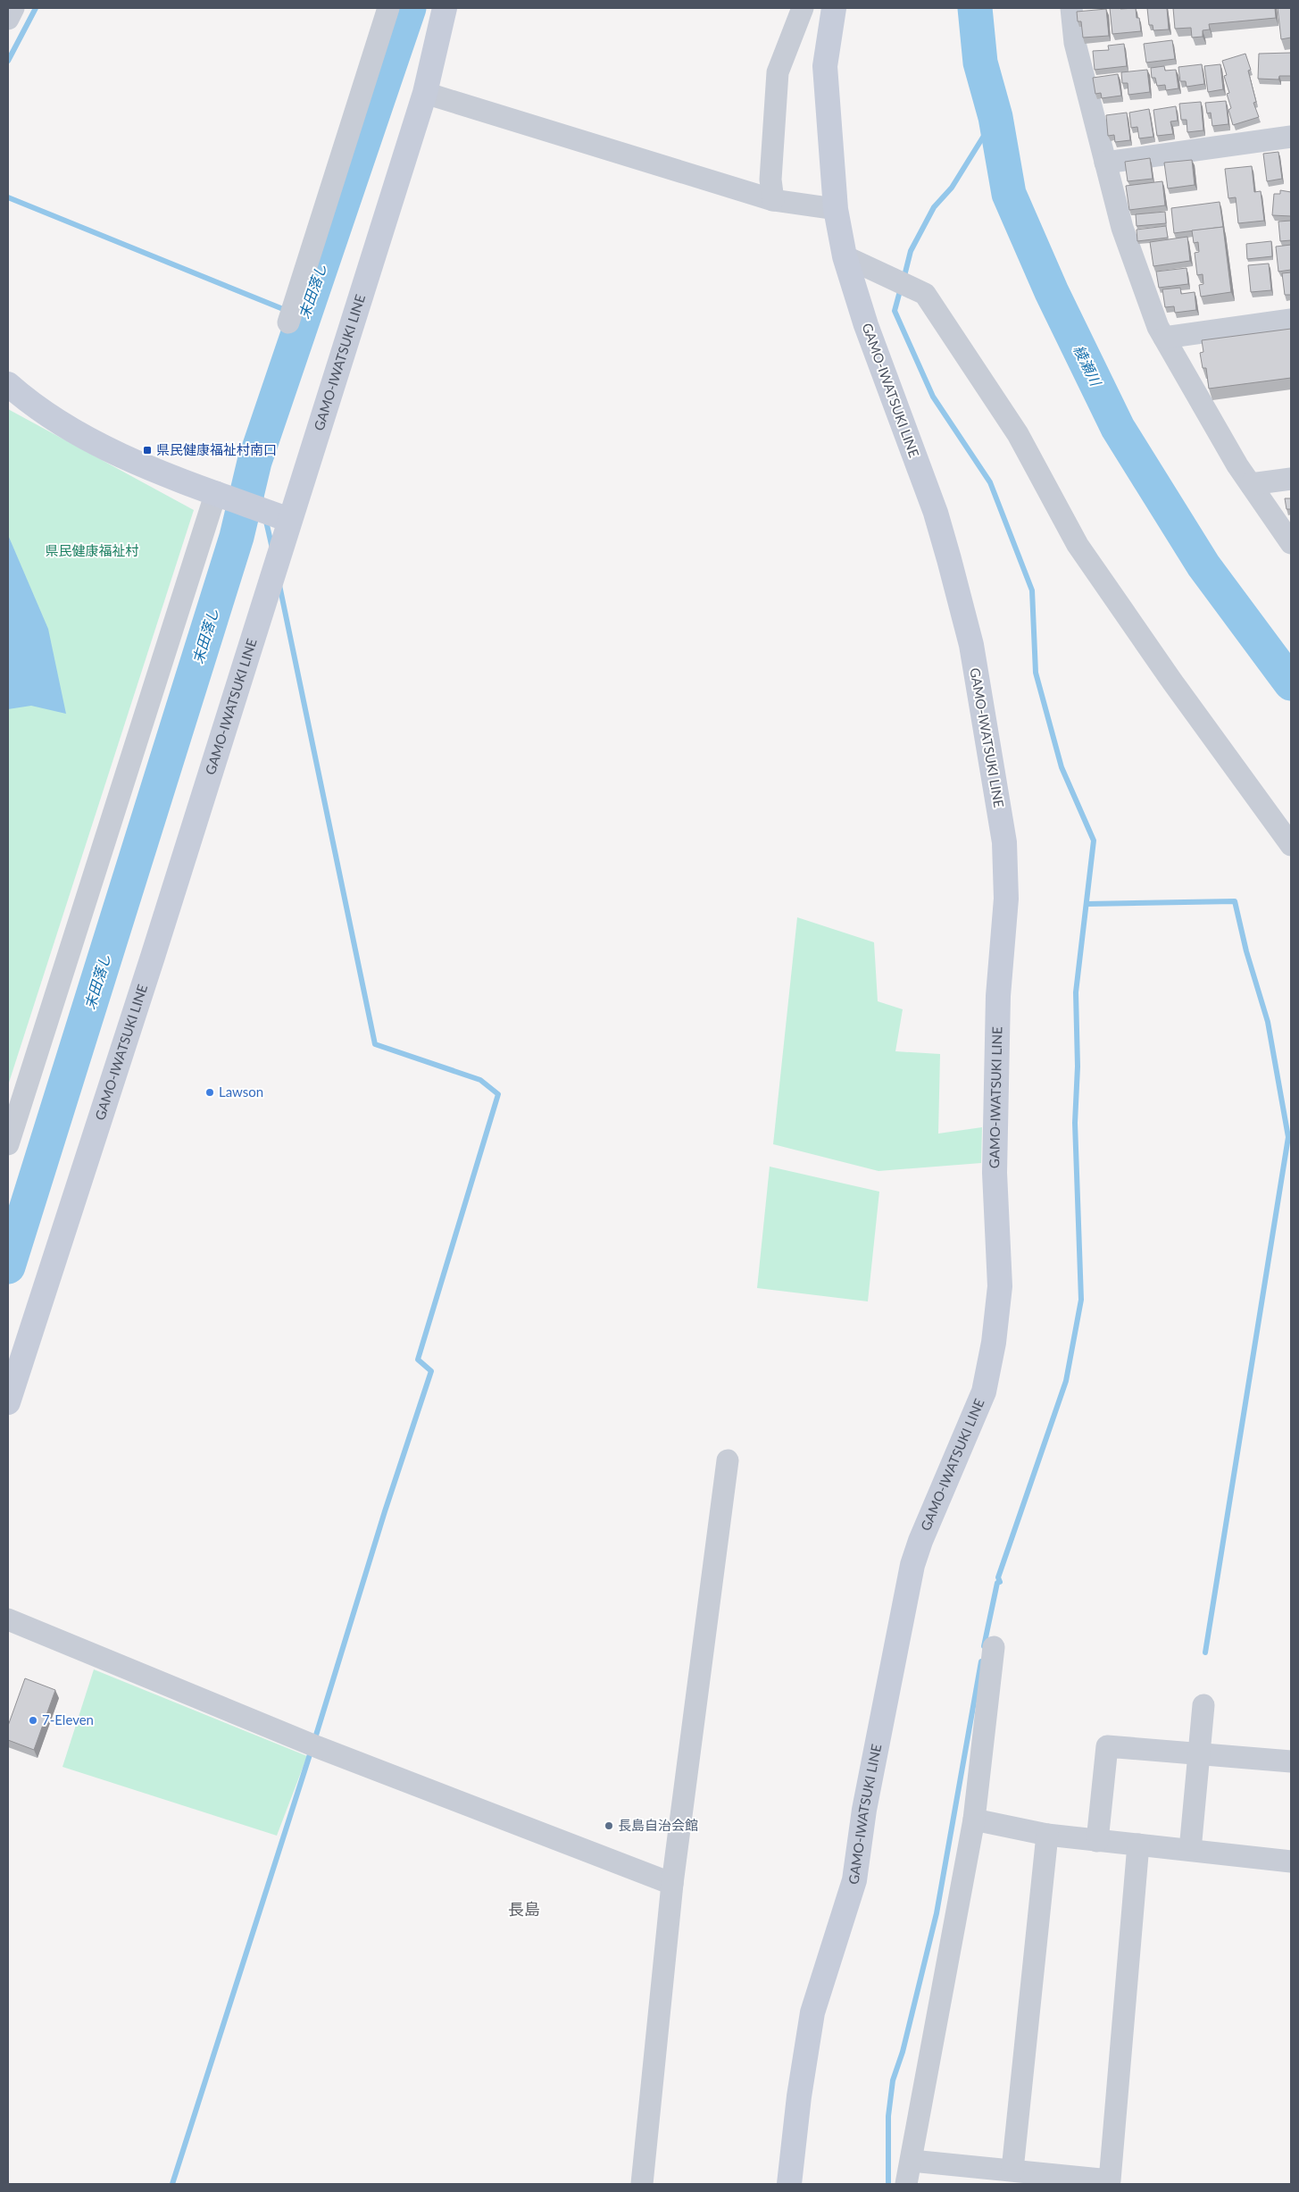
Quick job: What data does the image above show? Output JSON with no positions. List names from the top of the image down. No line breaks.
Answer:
{"streets":{"main road":["GAMO-IWATSUKI LINE"]},"districts":["長島"],"water":["末田落し","綾瀬川"],"parks":["県民健康福祉村"],"places":{"transit":["県民健康福祉村南口"],"other":["Lawson","7-Eleven","長島自治会館"]}}
